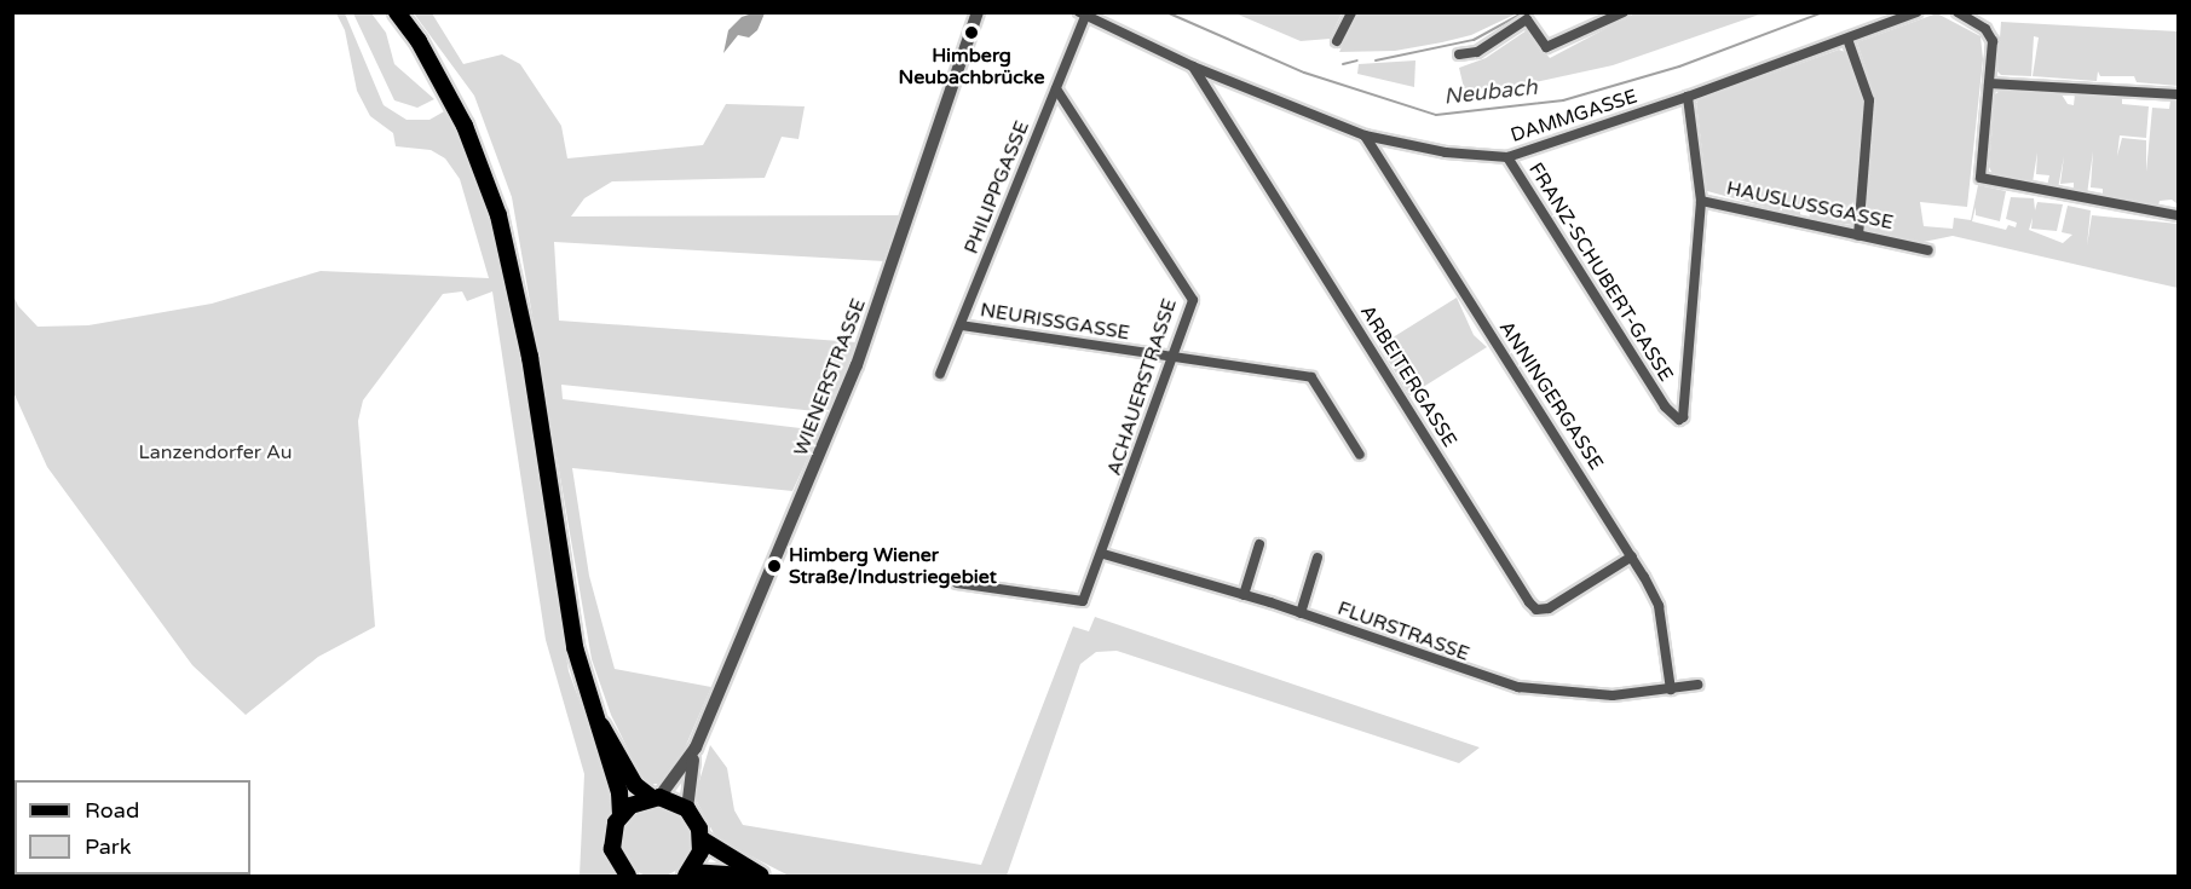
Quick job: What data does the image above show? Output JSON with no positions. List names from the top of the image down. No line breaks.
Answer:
{"streets":{"street":["DAMMGASSE","PHILIPPGASSE","HAUSLUSSGASSE","FRANZ-SCHUBERT-GASSE","NEURISSGASSE","ARBEITERGASSE","WIENERSTRASSE","ACHAUERSTRASSE","ANNINGERGASSE","FLURSTRASSE"]},"crossings":[["DAMMGASSE","PHILIPPGASSE"],["DAMMGASSE","HAUSLUSSGASSE"],["DAMMGASSE","FRANZ-SCHUBERT-GASSE"],["DAMMGASSE","ARBEITERGASSE"],["DAMMGASSE","ANNINGERGASSE"],["PHILIPPGASSE","NEURISSGASSE"],["PHILIPPGASSE","ACHAUERSTRASSE"],["HAUSLUSSGASSE","FRANZ-SCHUBERT-GASSE"],["NEURISSGASSE","ACHAUERSTRASSE"],["ARBEITERGASSE","ANNINGERGASSE"],["ACHAUERSTRASSE","FLURSTRASSE"],["ANNINGERGASSE","FLURSTRASSE"]],"water":["Neubach"],"parks":["Lanzendorfer Au"],"places":["Himberg Neubachbrücke","Himberg Wiener Straße/Industriegebiet"],"legend":["Road","Park"]}
